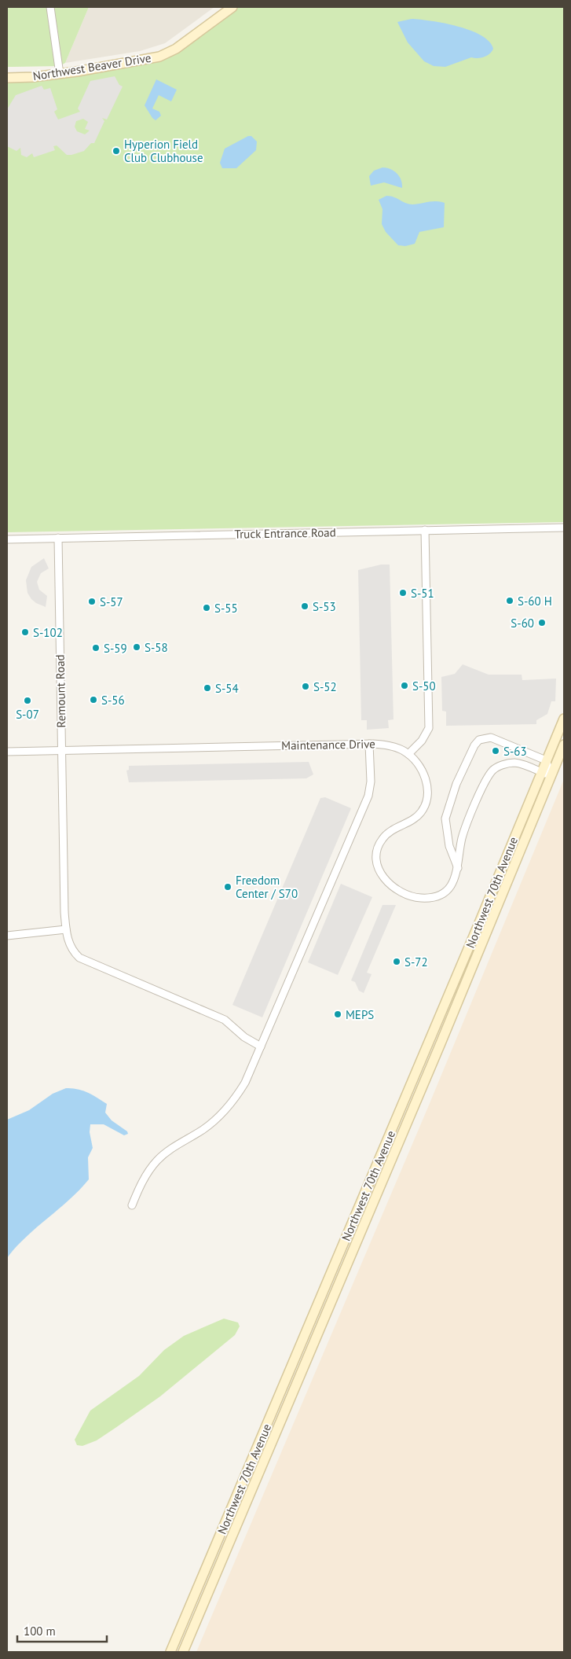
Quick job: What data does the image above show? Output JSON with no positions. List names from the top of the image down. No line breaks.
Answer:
{"streets":{"main road":["Northwest Beaver Drive","Northwest 70th Avenue"],"street":["Truck Entrance Road","Remount Road","Maintenance Drive"]},"crossings":[["Truck Entrance Road","Remount Road"],["Remount Road","Maintenance Drive"]],"places":["Hyperion Field Club Clubhouse","S-51","S-60 H","S-57","S-53","S-55","S-60","S-102","S-58","S-59","S-50","S-52","S-54","S-56","S-07","S-63","Freedom Center / S70","S-72","MEPS"],"scale_bar":"100 m"}
